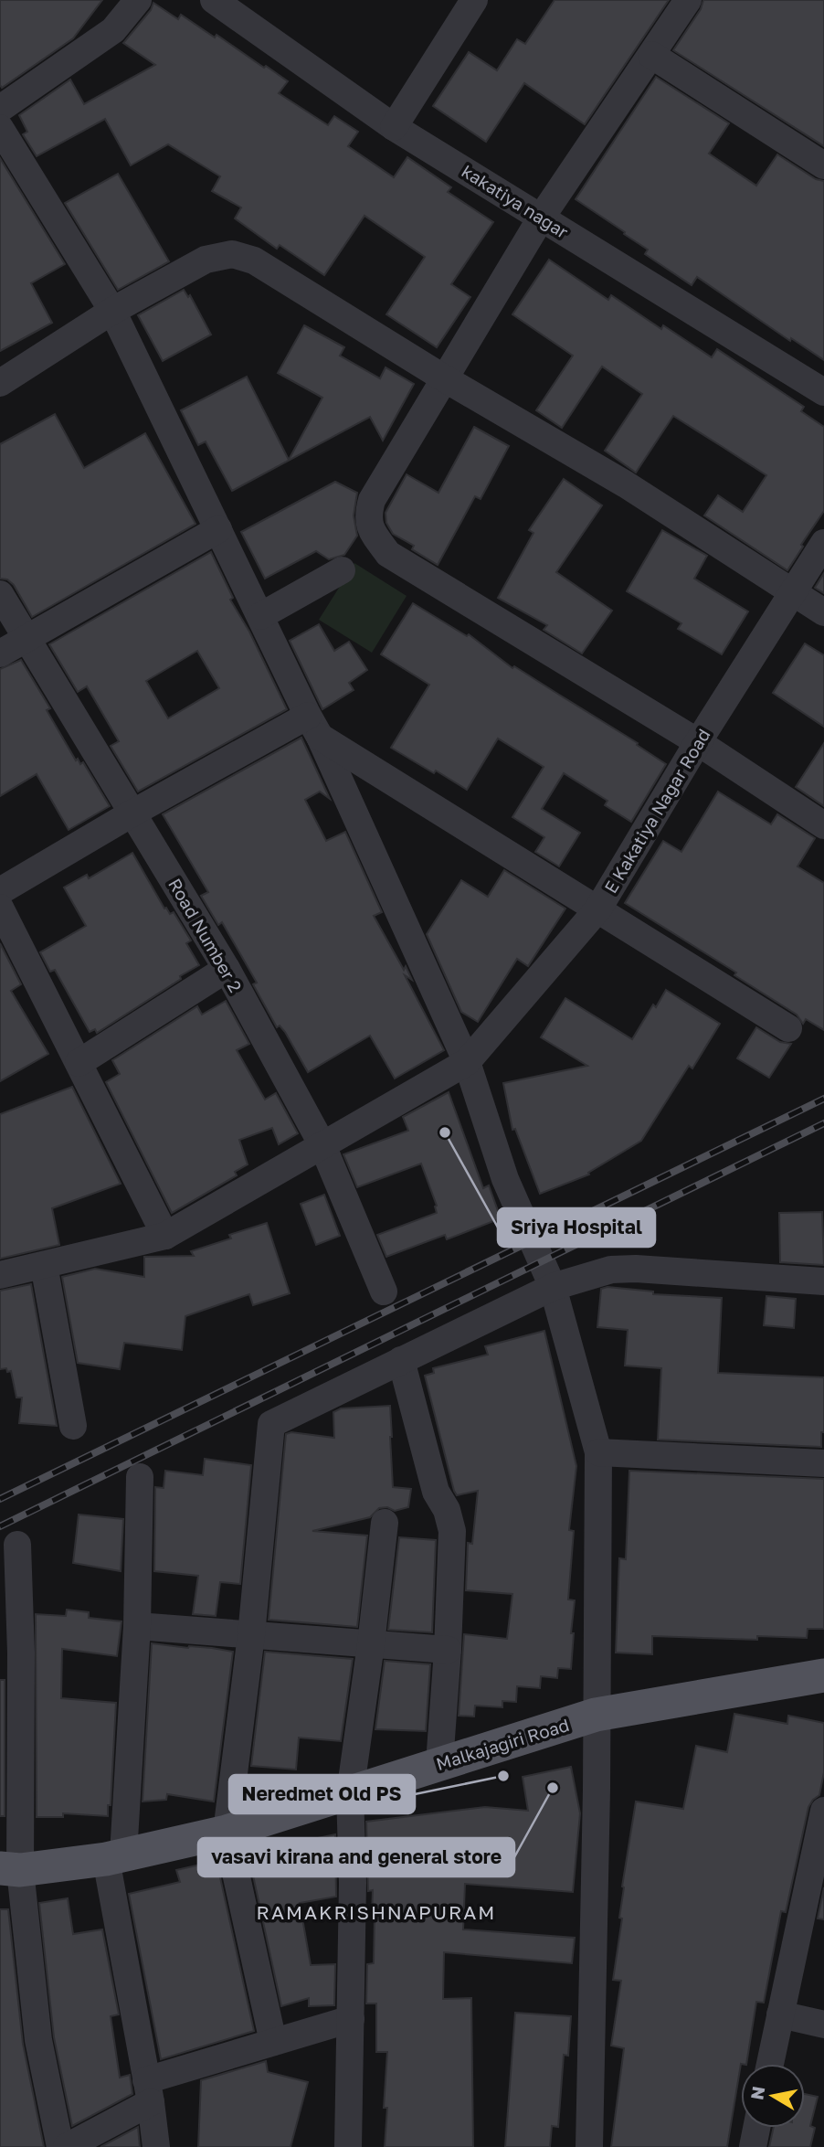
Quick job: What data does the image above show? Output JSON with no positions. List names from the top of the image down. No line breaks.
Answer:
{"streets":{"main road":["Malkajagiri Road"],"street":["kakatiya nagar","E Kakatiya Nagar Road","Road Number 2"]},"crossings":[["E Kakatiya Nagar Road","Road Number 2"]],"districts":["RAMAKRISHNAPURAM"],"places":["Sriya Hospital","Neredmet Old PS","vasavi kirana and general store"],"north":"left"}
